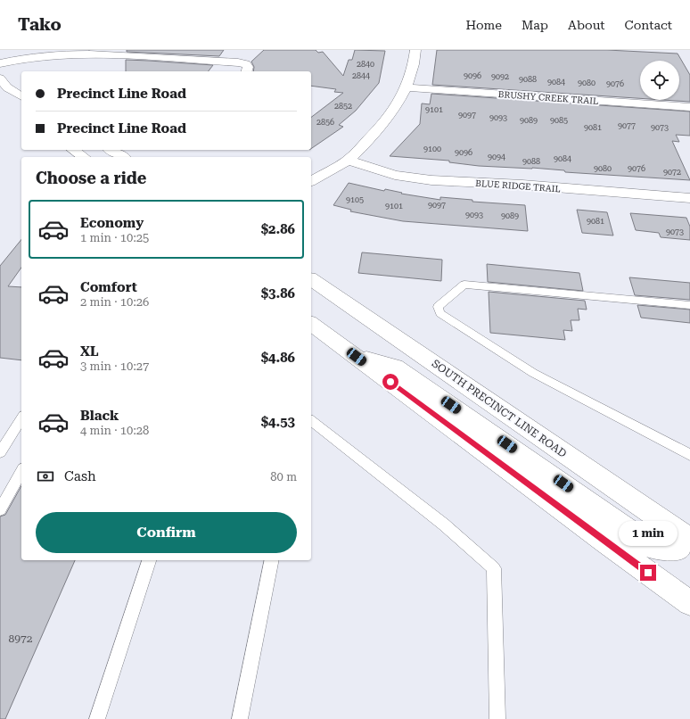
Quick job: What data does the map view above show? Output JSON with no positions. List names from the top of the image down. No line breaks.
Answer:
{"streets":{"street":["BRUSHY CREEK TRAIL","BLUE RIDGE TRAIL","SOUTH PRECINCT LINE ROAD"]},"house_numbers":["2840","2844","9096","9092","9088","9084","9080","9076","2852","9101","9097","9093","9089","9085","2856","9077","9081","9073","9100","9096","9094","9084","9088","9080","9076","9072","9105","9097","9101","9093","9089","9081","9073","8972"],"page":{"header":"Tako","nav":["Home","Map","About","Contact"],"banner":["Precinct Line Road","Precinct Line Road"],"heading":"Choose a ride","list":[{"name":"Economy","note":"1 min · 10:25","value":"$2.86"},{"name":"Comfort","note":"2 min · 10:26","value":"$3.86"},{"name":"XL","note":"3 min · 10:27","value":"$4.86"},{"name":"Black","note":"4 min · 10:28","value":"$4.53"}],"pay":["Cash","80 m"],"buttons":"Confirm","bubble":"1 min"}}
